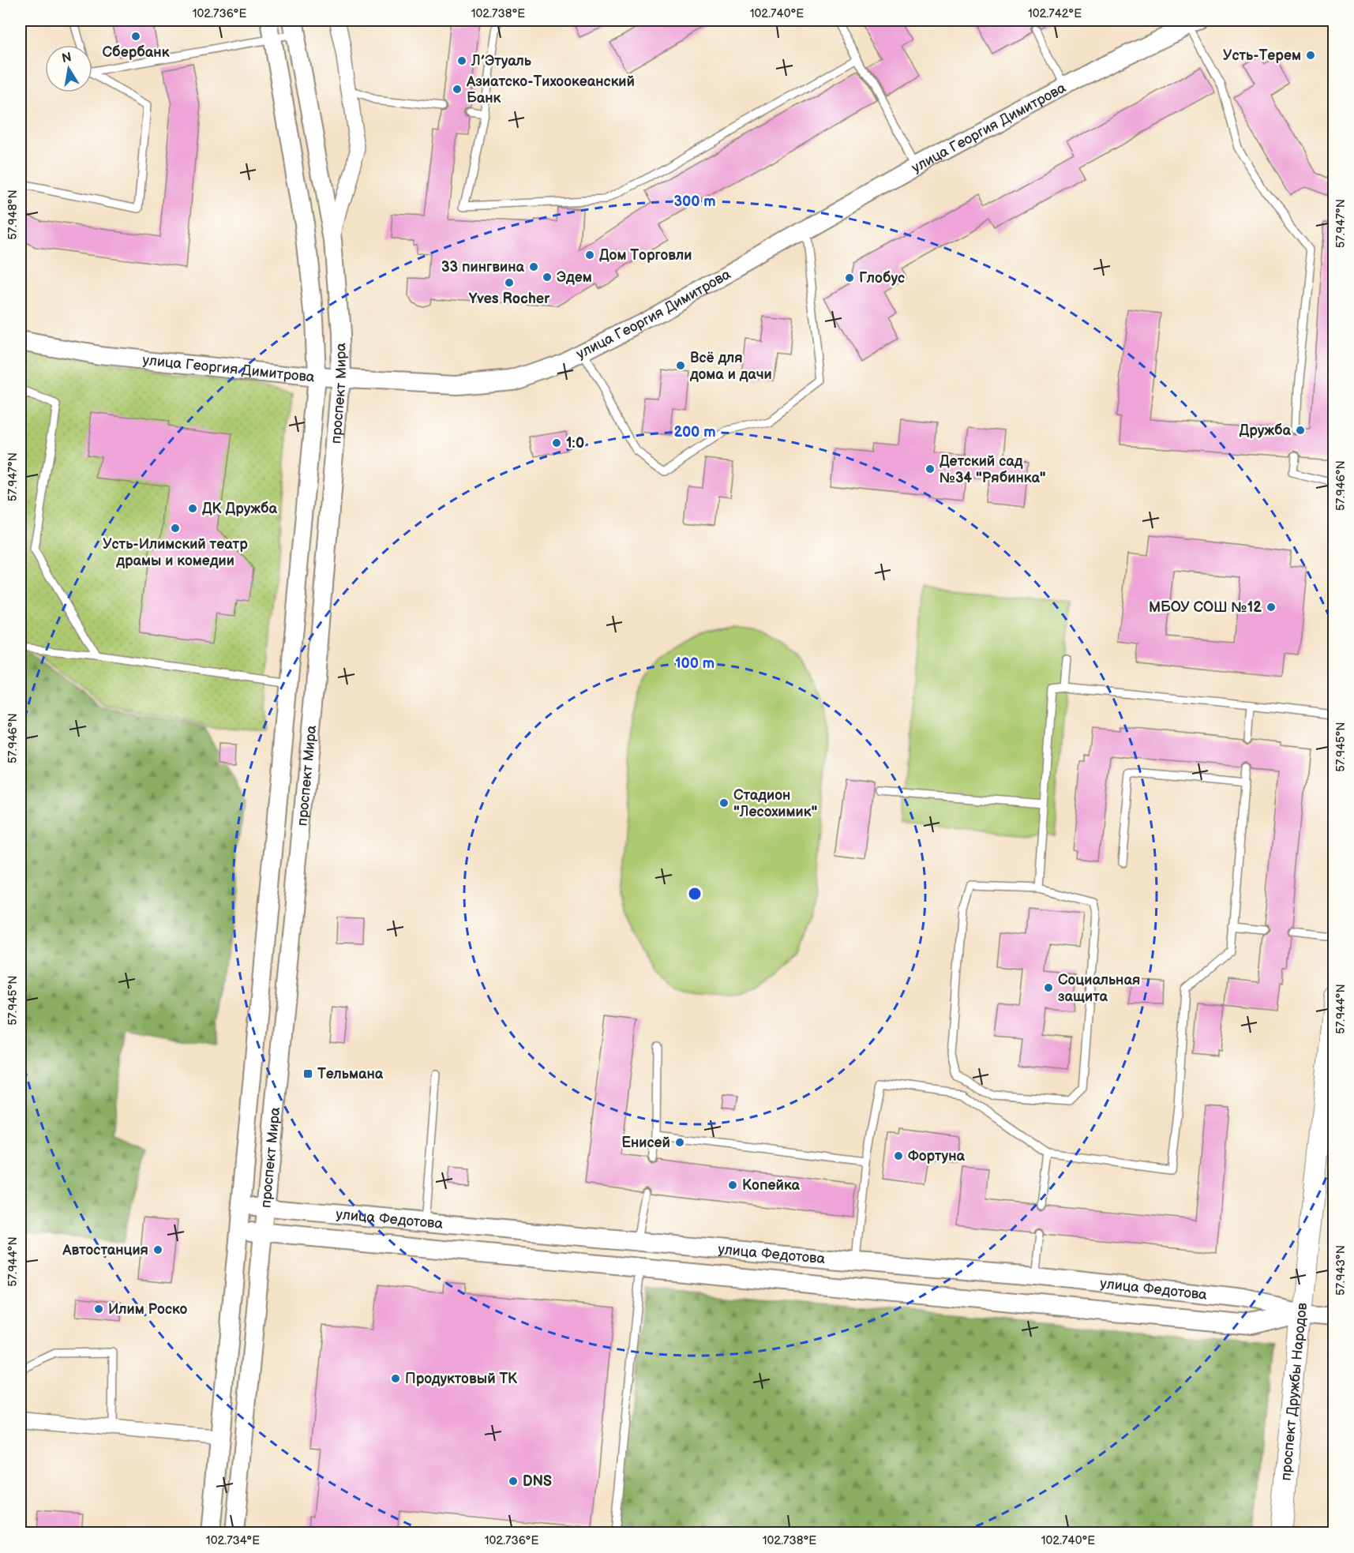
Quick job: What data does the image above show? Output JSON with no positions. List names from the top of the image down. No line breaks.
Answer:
{"streets":{"main road":["проспект Дружбы Народов"],"street":["улица Георгия Димитрова","проспект Мира","улица Федотова"]},"crossings":[["улица Георгия Димитрова","проспект Мира"],["проспект Мира","улица Федотова"],["улица Федотова","проспект Дружбы Народов"]],"places":{"other":["Сбербанк","Усть-Терем","Л’Этуаль","Азиатско-Тихоокеанский Банк","Дом Торговли","33 пингвина","Эдем","Глобус","Yves Rocher","Всё для дома и дачи","Дружба","1:0","Детский сад №34 \"Рябинка\"","ДК Дружба","Усть-Илимский театр драмы и комедии","МБОУ СОШ №12","Стадион \"Лесохимик\"","Социальная защита","Енисей","Фортуна","Копейка","Автостанция","Илим Роско","Продуктовый ТК","DNS"],"transit":["Тельмана"]},"north":"top","coordinates":["102.736°E","102.738°E","102.740°E","102.742°E","57.948°N","57.947°N","57.946°N","57.945°N","57.944°N","57.943°N","102.734°E"],"rings":["300 m","200 m","100 m"]}
